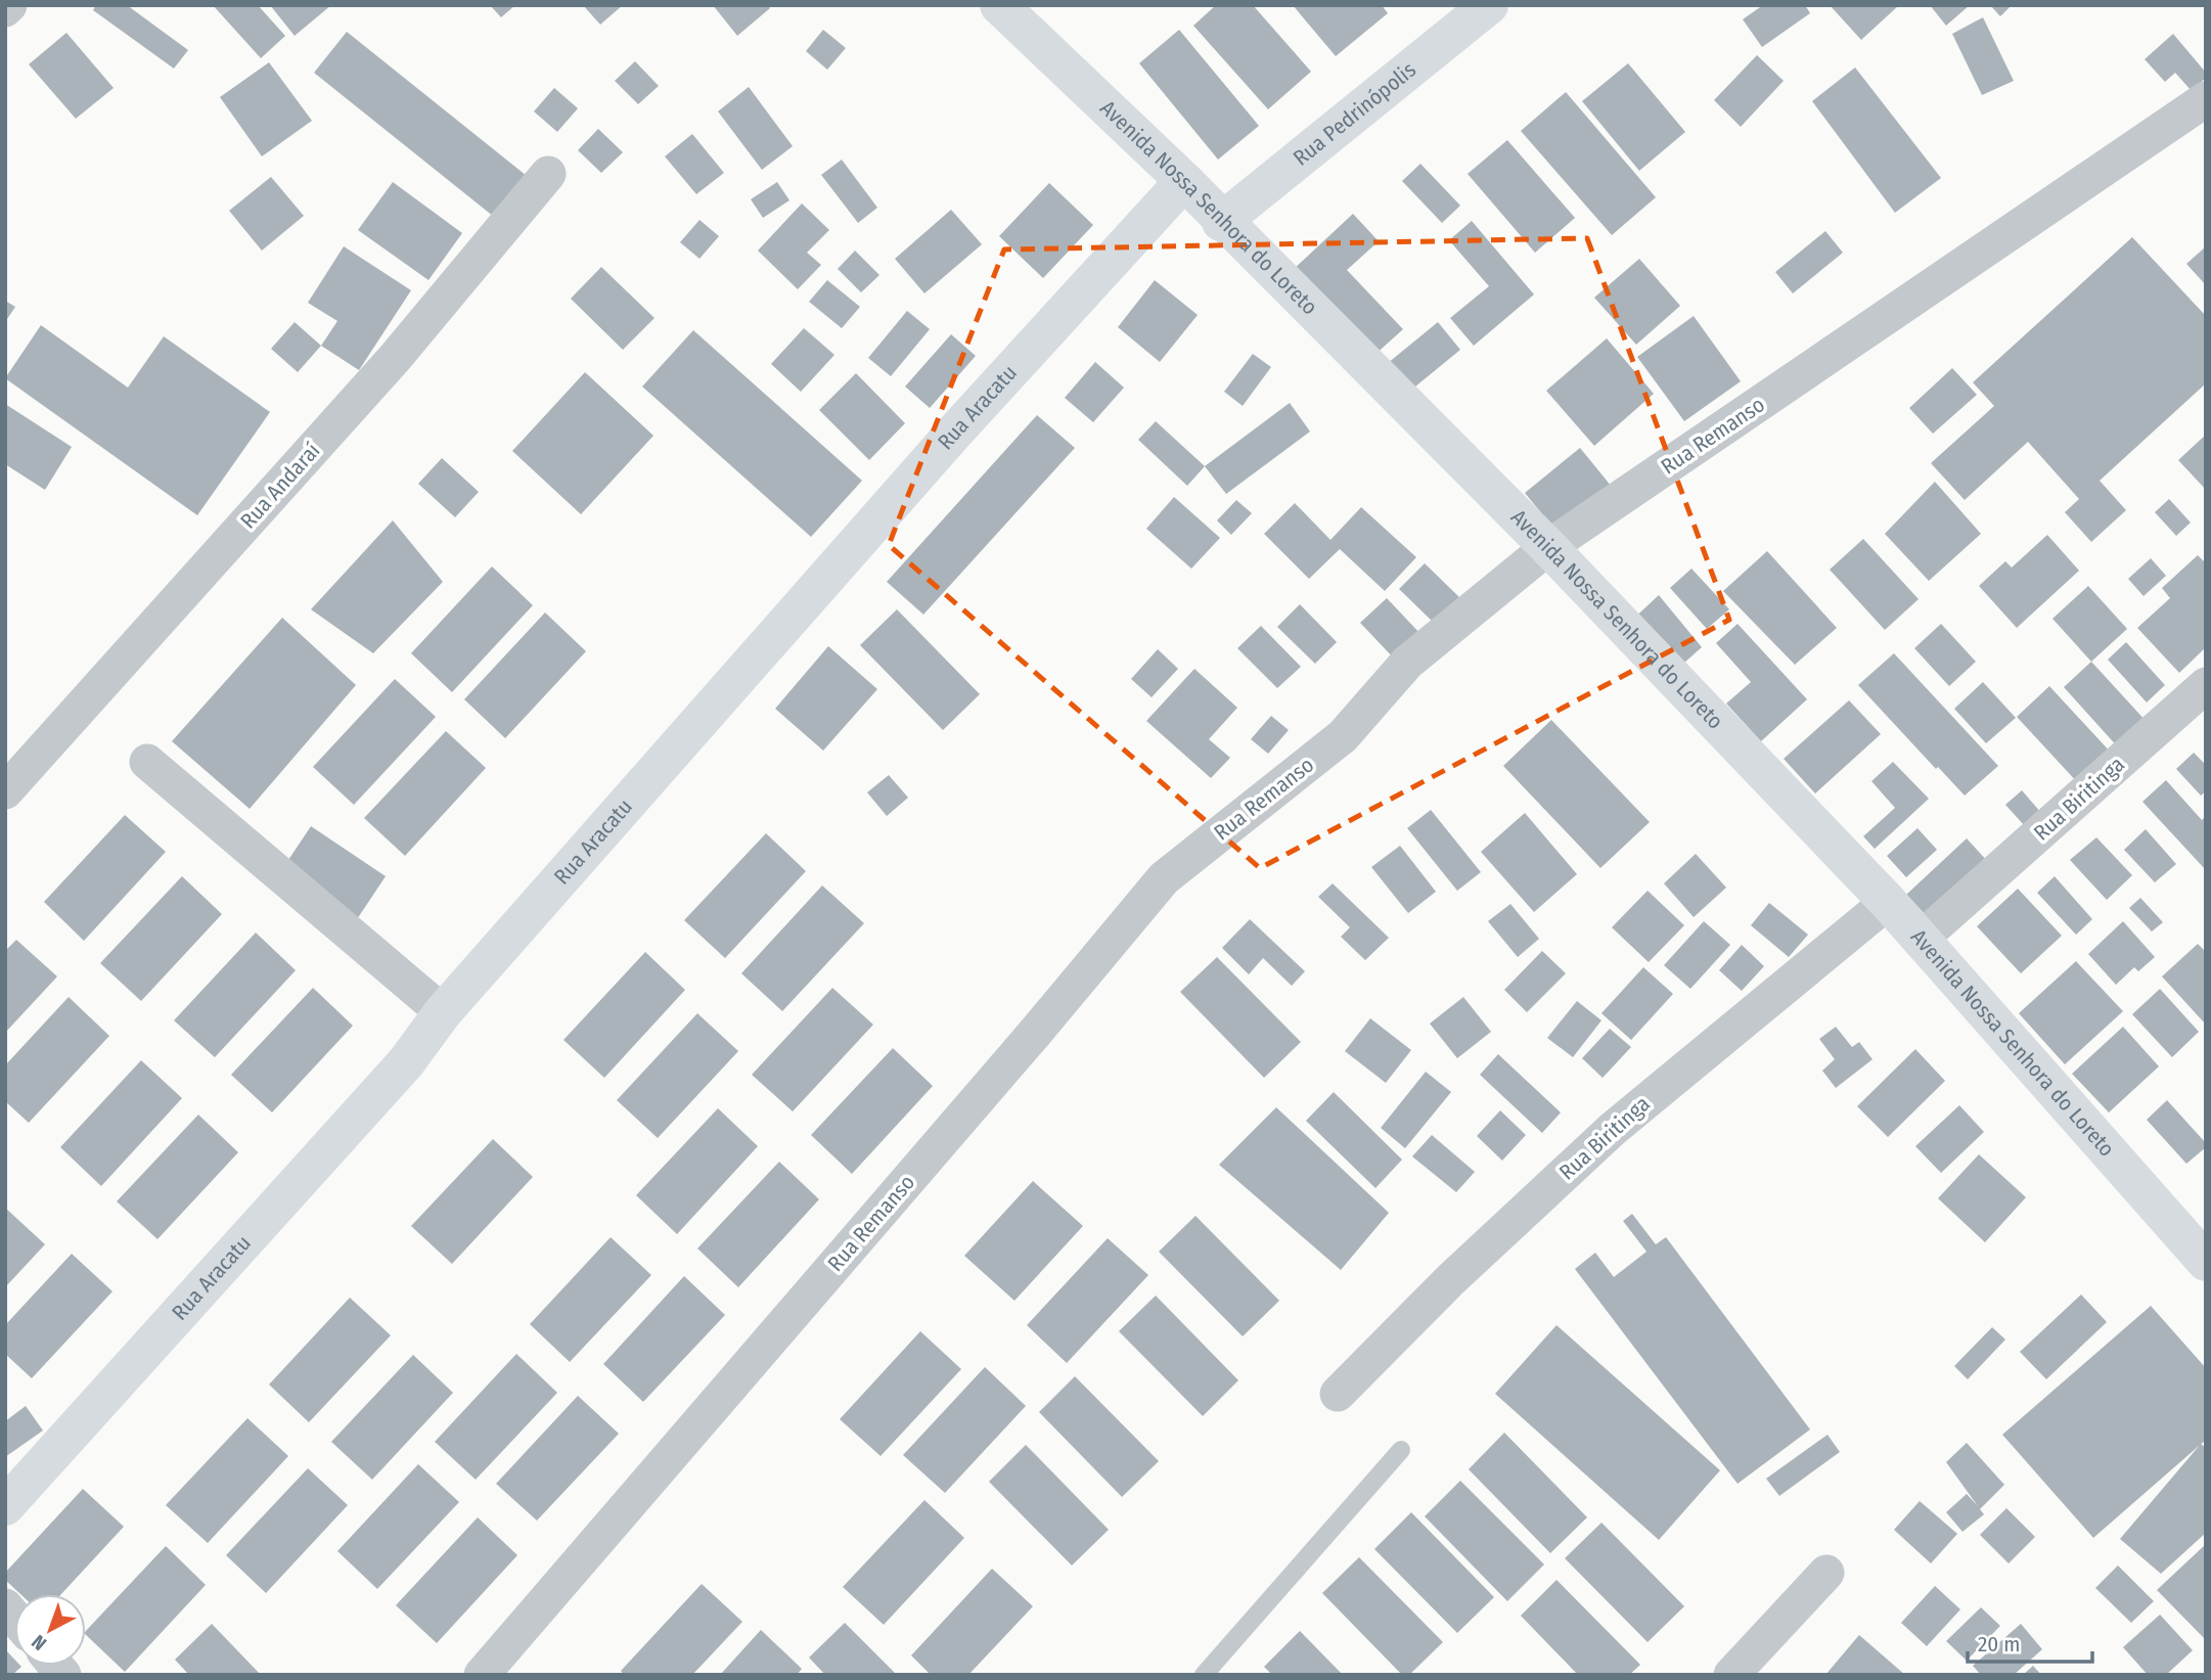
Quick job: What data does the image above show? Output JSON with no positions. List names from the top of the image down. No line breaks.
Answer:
{"streets":{"street":["Rua Pedrinópolis","Avenida Nossa Senhora do Loreto","Rua Aracatu","Rua Remanso","Rua Andaraí","Rua Biritinga"]},"crossings":[["Rua Pedrinópolis","Avenida Nossa Senhora do Loreto"],["Avenida Nossa Senhora do Loreto","Rua Aracatu"],["Avenida Nossa Senhora do Loreto","Rua Remanso"],["Avenida Nossa Senhora do Loreto","Rua Biritinga"]],"scale_bar":"20 m","north":"bottom left"}
